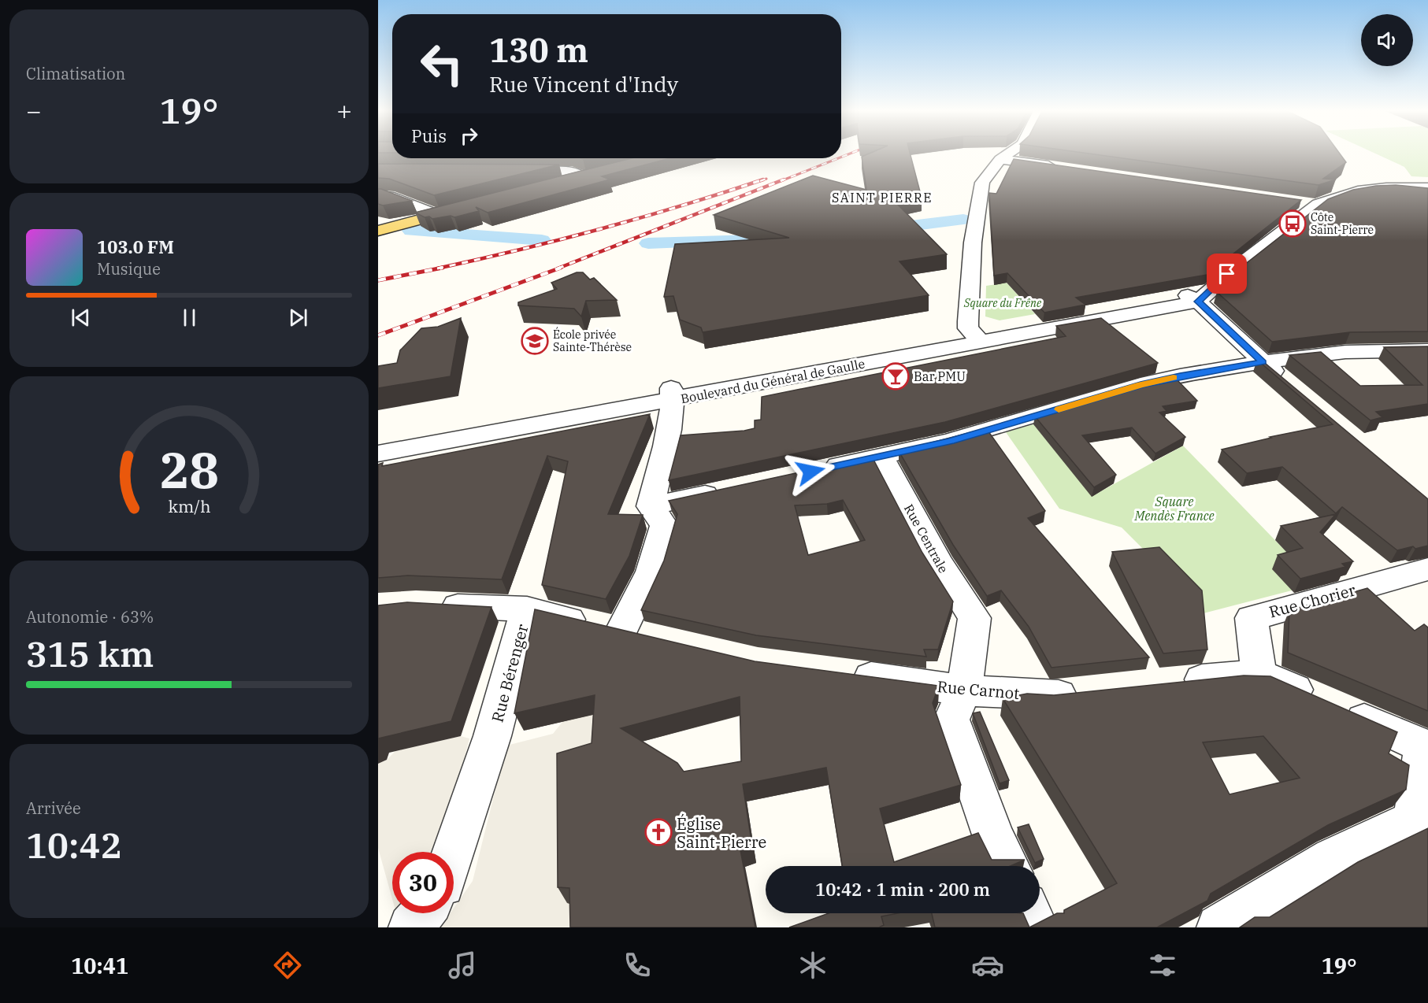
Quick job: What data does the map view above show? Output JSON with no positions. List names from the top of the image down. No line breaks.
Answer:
{"streets":{"street":["Boulevard du Général de Gaulle","Rue Centrale","Rue Chorier","Rue Bérenger","Rue Carnot"]},"crossings":[["Rue Centrale","Rue Carnot"]],"districts":["SAINT PIERRE"],"parks":["Square du Frêne","Square Mendès France"],"places":{"bus stop":["Côte Saint-Pierre"],"school or university":["École privée Sainte-Thérèse"],"bar":["Bar PMU"],"church":["Église Saint-Pierre"]},"page":{"tile":["Climatisation",["Autonomie · 63%","315 km"],["Arrivée","10:42"]],"turn":["130 m","Rue Vincent d'Indy"],"heat":["−","19°","+"],"then":"Puis","song":["103.0 FM","Musique"],"limit":"30","trip":"10:42 · 1 min · 200 m","tabs":["10:41","19°"],"gauge":["28","km/h"]}}
